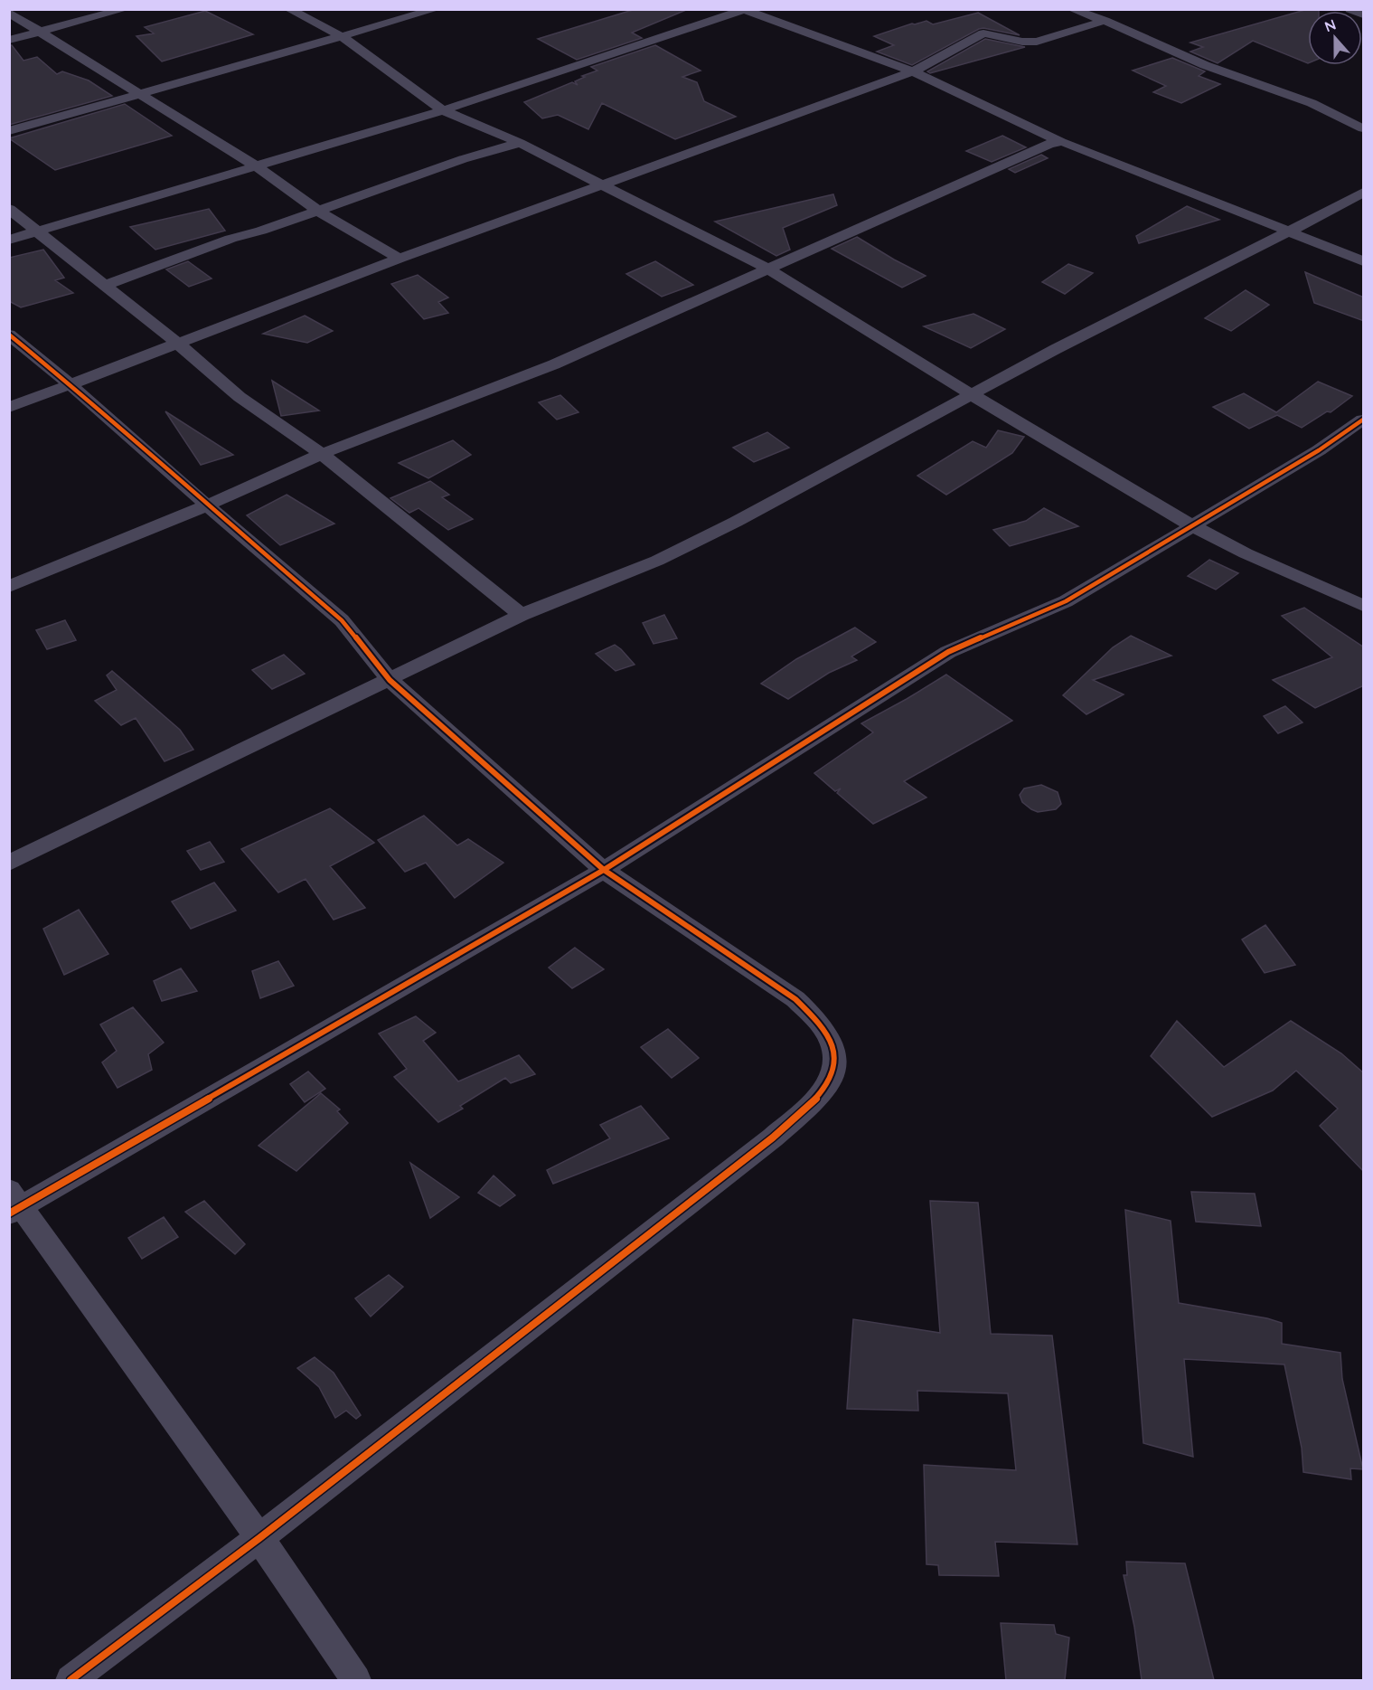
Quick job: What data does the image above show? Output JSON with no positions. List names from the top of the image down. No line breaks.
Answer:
{"north":"top"}
